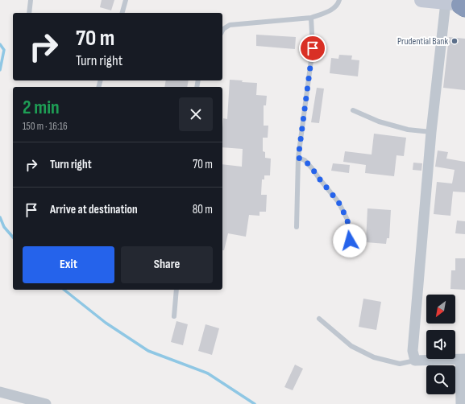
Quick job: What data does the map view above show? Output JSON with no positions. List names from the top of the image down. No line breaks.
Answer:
{"places":["Prudential Bank"],"north":"bottom left","page":{"turn":["70 m","Turn right"],"heading":["2 min","150 m · 16:16"],"list":[{"name":"Turn right","value":"70 m"},{"name":"Arrive at destination","value":"80 m"}],"buttons":["Exit","Share"]}}
